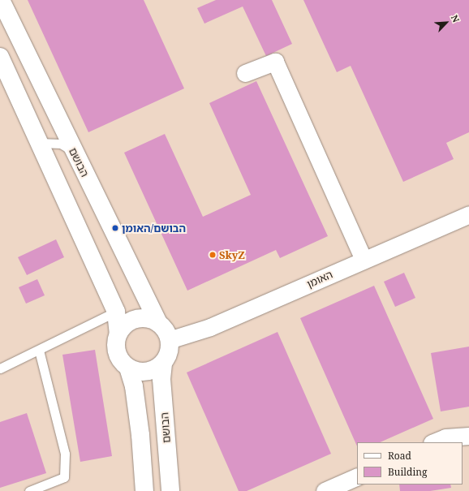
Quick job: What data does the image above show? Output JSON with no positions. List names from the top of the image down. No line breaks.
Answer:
{"streets":{"street":["הבושם","האומן"]},"crossings":[["הבושם","האומן"]],"places":["הבושם/האומן","SkyZ"],"legend":["Road","Building"],"north":"top right"}
